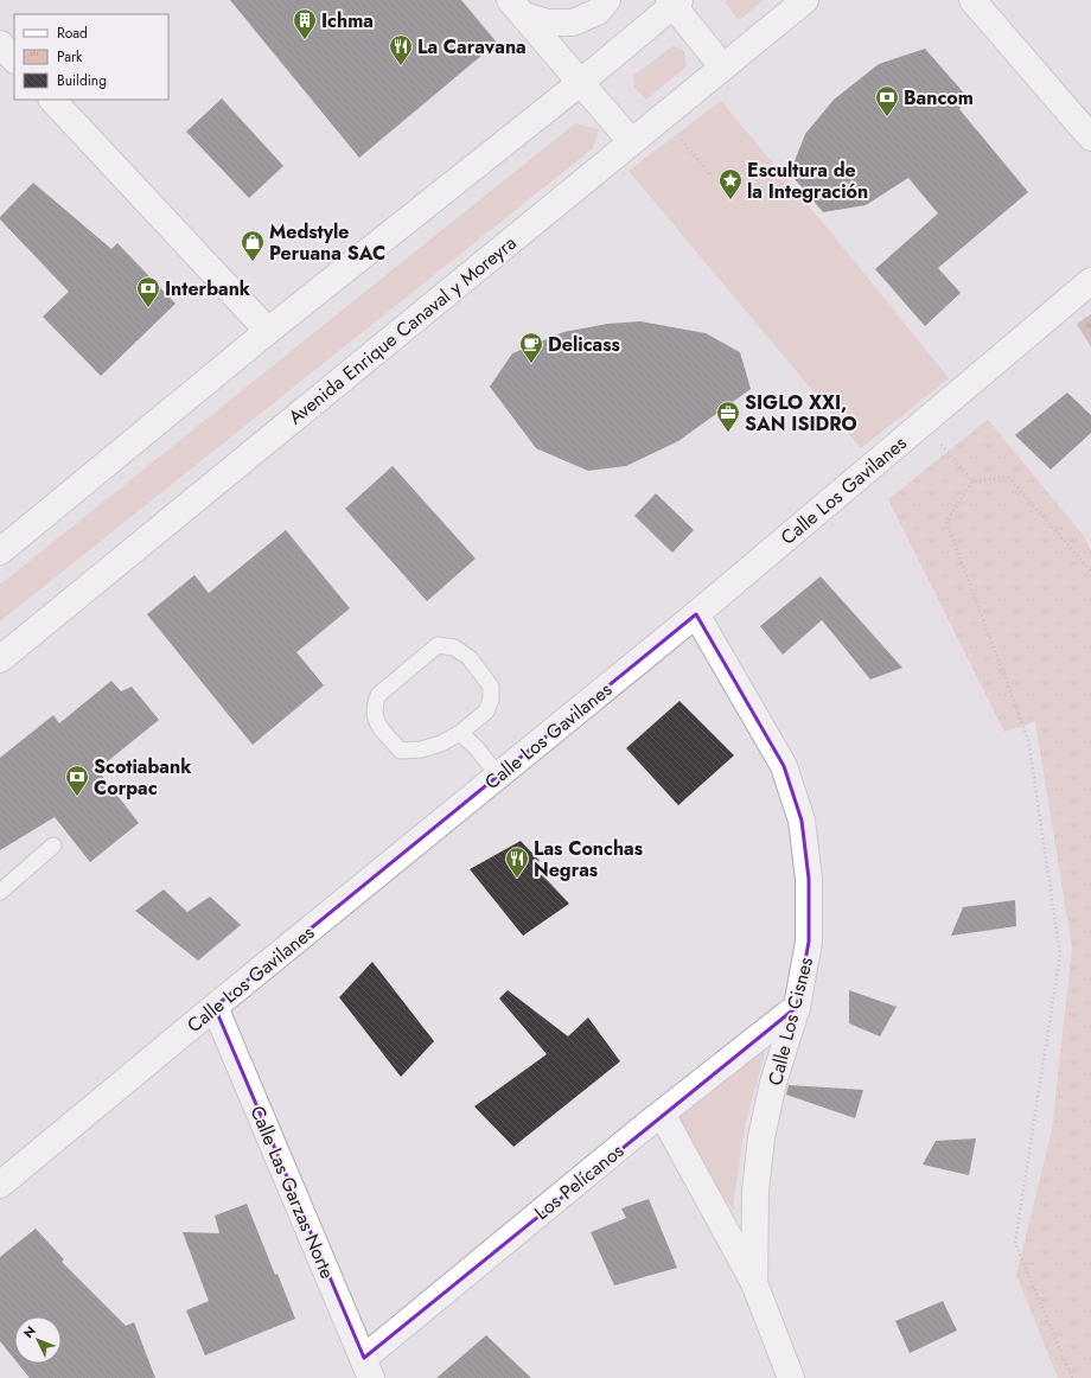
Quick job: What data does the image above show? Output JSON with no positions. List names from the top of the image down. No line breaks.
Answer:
{"streets":{"street":["Avenida Enrique Canaval y Moreyra","Calle Los Gavilanes","Calle Los Cisnes","Los Pelícanos","Calle Las Garzas Norte"]},"crossings":[["Calle Los Gavilanes","Calle Los Cisnes"],["Calle Los Gavilanes","Calle Las Garzas Norte"],["Calle Los Cisnes","Los Pelícanos"],["Los Pelícanos","Calle Las Garzas Norte"]],"places":{"building":["Ichma"],"restaurant":["La Caravana","Las Conchas Negras"],"bank":["Bancom","Interbank","Scotiabank Corpac"],"place":["Escultura de la Integración"],"shop":["Medstyle Peruana SAC"],"cafe":["Delicass"],"office":["SIGLO XXI, SAN ISIDRO"]},"legend":["Road","Park","Building"],"north":"top left"}
